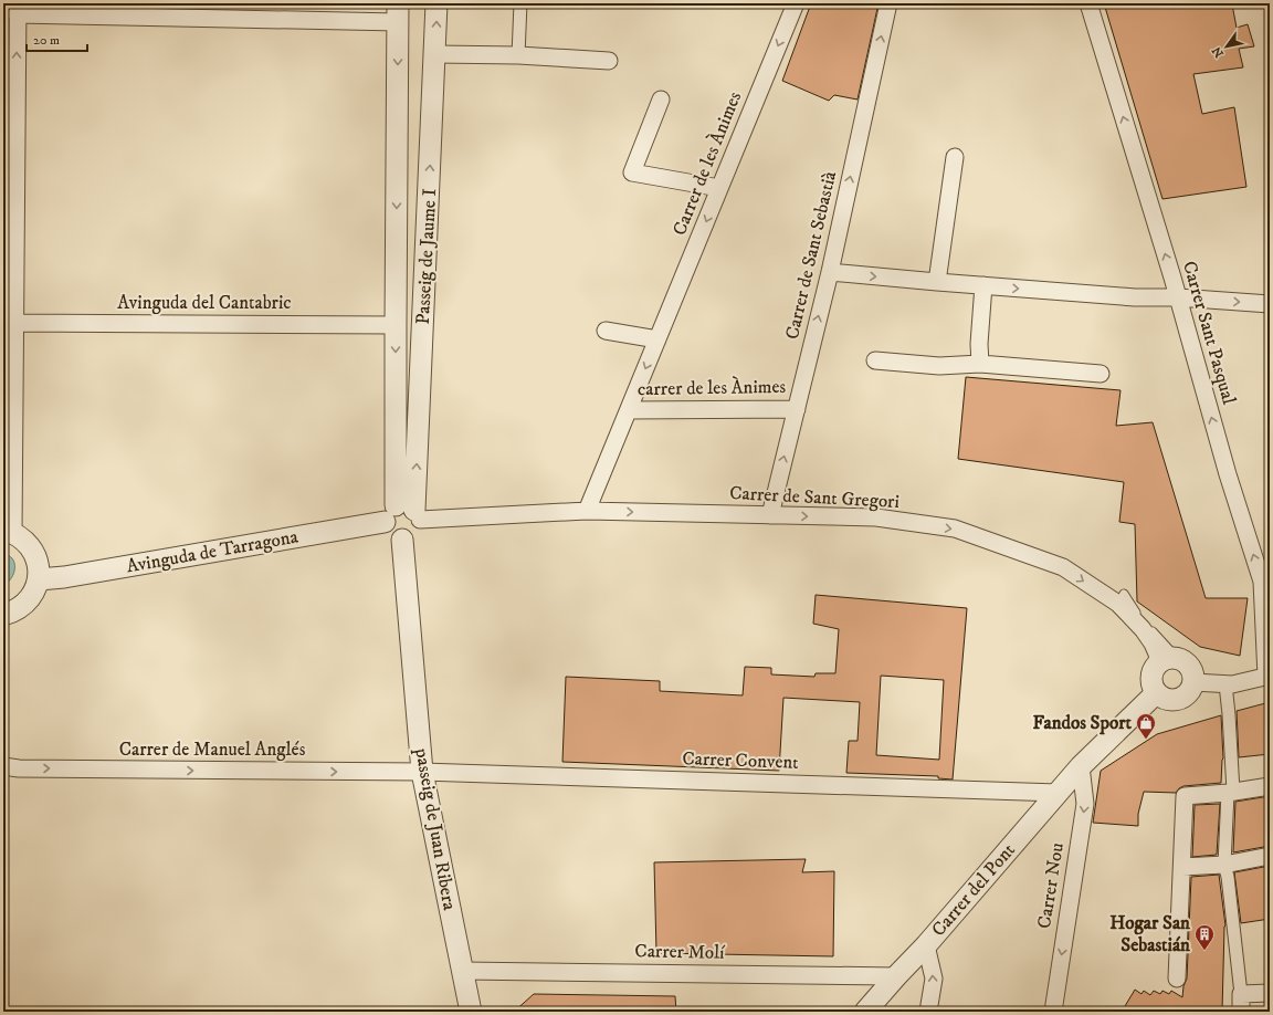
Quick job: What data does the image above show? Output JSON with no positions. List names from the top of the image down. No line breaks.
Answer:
{"streets":{"street":["Carrer de les Ànimes","Carrer de Sant Sebastià","Passeig de Jaume I","Avinguda del Cantabric","Carrer Sant Pasqual","carrer de les Ànimes","Carrer de Sant Gregori","Avinguda de Tarragona","Carrer de Manuel Anglés","Carrer Convent","passeig de Juan Ribera","Carrer Nou","Carrer del Pont","Carrer Molí"]},"crossings":[["Carrer de les Ànimes","carrer de les Ànimes"],["Carrer de les Ànimes","Carrer de Sant Gregori"],["Carrer de Sant Sebastià","carrer de les Ànimes"],["Carrer de Sant Sebastià","Carrer de Sant Gregori"],["Passeig de Jaume I","Avinguda del Cantabric"],["Passeig de Jaume I","Carrer de Sant Gregori"],["Passeig de Jaume I","Avinguda de Tarragona"],["Passeig de Jaume I","passeig de Juan Ribera"],["Carrer de Sant Gregori","Avinguda de Tarragona"],["Carrer de Sant Gregori","passeig de Juan Ribera"],["Carrer de Sant Gregori","Carrer del Pont"],["Avinguda de Tarragona","passeig de Juan Ribera"],["Carrer de Manuel Anglés","Carrer Convent"],["Carrer de Manuel Anglés","passeig de Juan Ribera"],["Carrer Convent","passeig de Juan Ribera"],["Carrer Convent","Carrer del Pont"],["passeig de Juan Ribera","Carrer Molí"],["Carrer Nou","Carrer del Pont"],["Carrer del Pont","Carrer Molí"]],"one_way":["Carrer de les Ànimes","Carrer de Sant Sebastià","Carrer Sant Pasqual","Carrer de Sant Gregori","Carrer de Manuel Anglés"],"places":{"shop":["Fandos Sport"],"building":["Hogar San Sebastián"]},"scale_bar":"20 m","north":"bottom left"}
